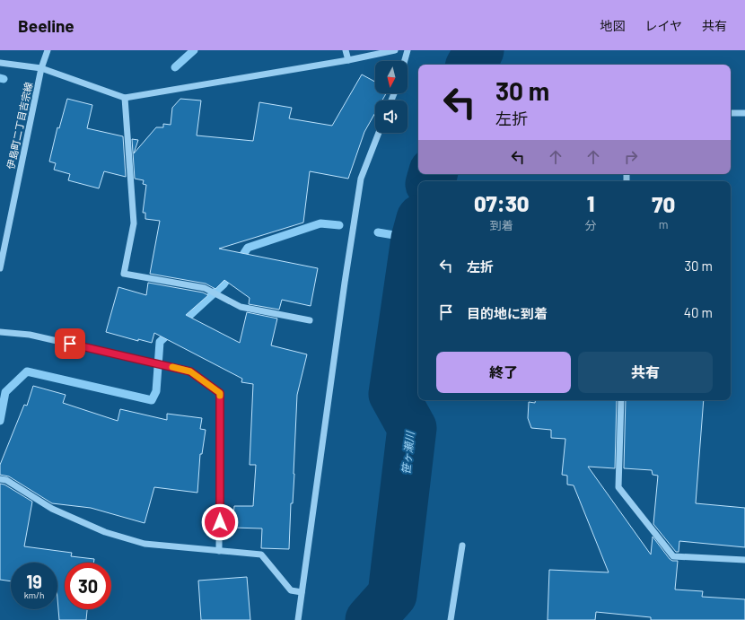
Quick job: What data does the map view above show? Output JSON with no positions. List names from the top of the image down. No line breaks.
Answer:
{"streets":{"street":["伊島町二丁目吉宗線"]},"water":["笹ヶ瀬川"],"north":"bottom","page":{"header":"Beeline","nav":["地図","レイヤ","共有"],"turn":["30 m","左折"],"eta":["07:30","到着","1","分","70","m"],"list":[{"name":"左折","value":"30 m"},{"name":"目的地に到着","value":"40 m"}],"buttons":["終了","共有"],"speed":"19 km/h","limit":"30"}}
